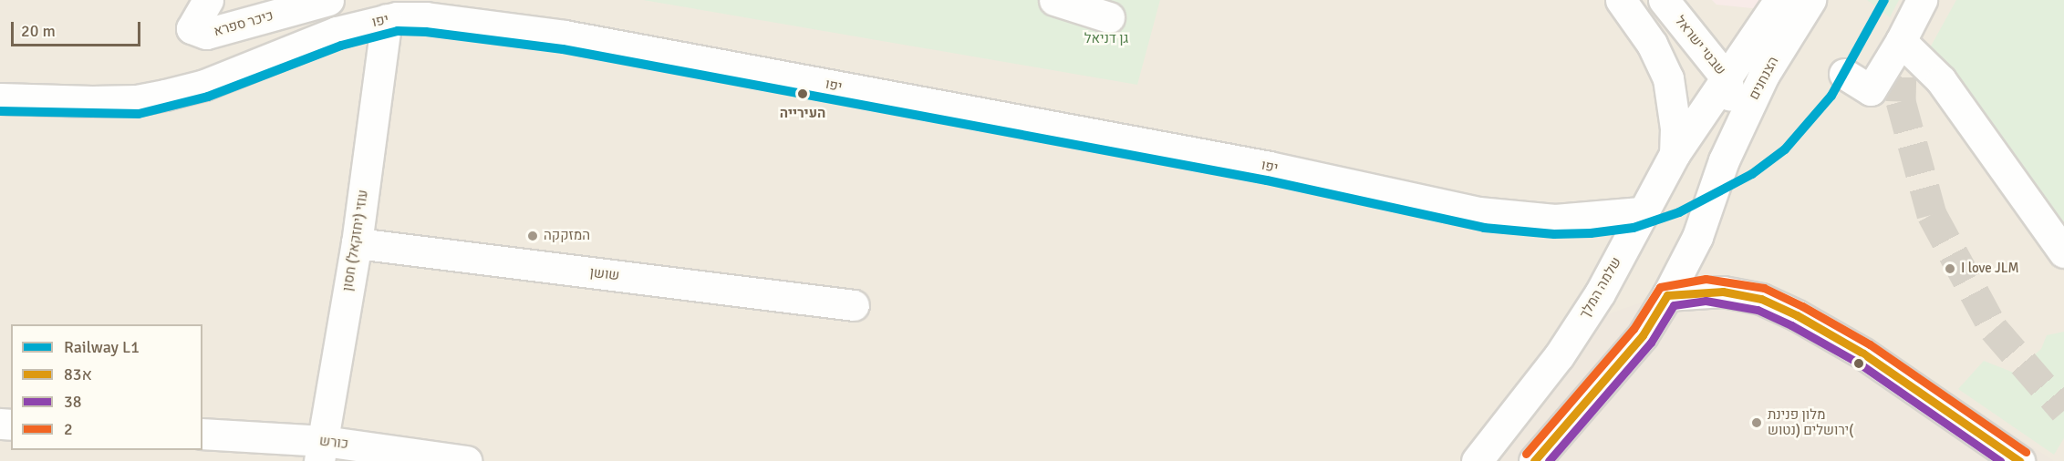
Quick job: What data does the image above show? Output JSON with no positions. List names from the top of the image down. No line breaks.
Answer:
{"streets":{"street":["יפו","כיכר ספרא","שבטי ישראל","הצנחנים","עוזי (יחזקאל) חסון","שושן","שלמה המלך","כורש"]},"crossings":[["יפו","עוזי (יחזקאל) חסון"],["יפו","שלמה המלך"],["שבטי ישראל","הצנחנים"],["שבטי ישראל","שלמה המלך"],["הצנחנים","שלמה המלך"],["עוזי (יחזקאל) חסון","שושן"],["עוזי (יחזקאל) חסון","כורש"]],"parks":["גן דניאל"],"places":["העירייה","המזקקה","I love JLM","מלון פנינת ירושלים (נטוש("],"lines":["rail line L1","transit line 2","transit line 83א","transit line 38"],"legend":["Railway L1","83א","38","2"],"scale_bar":"20 m"}
